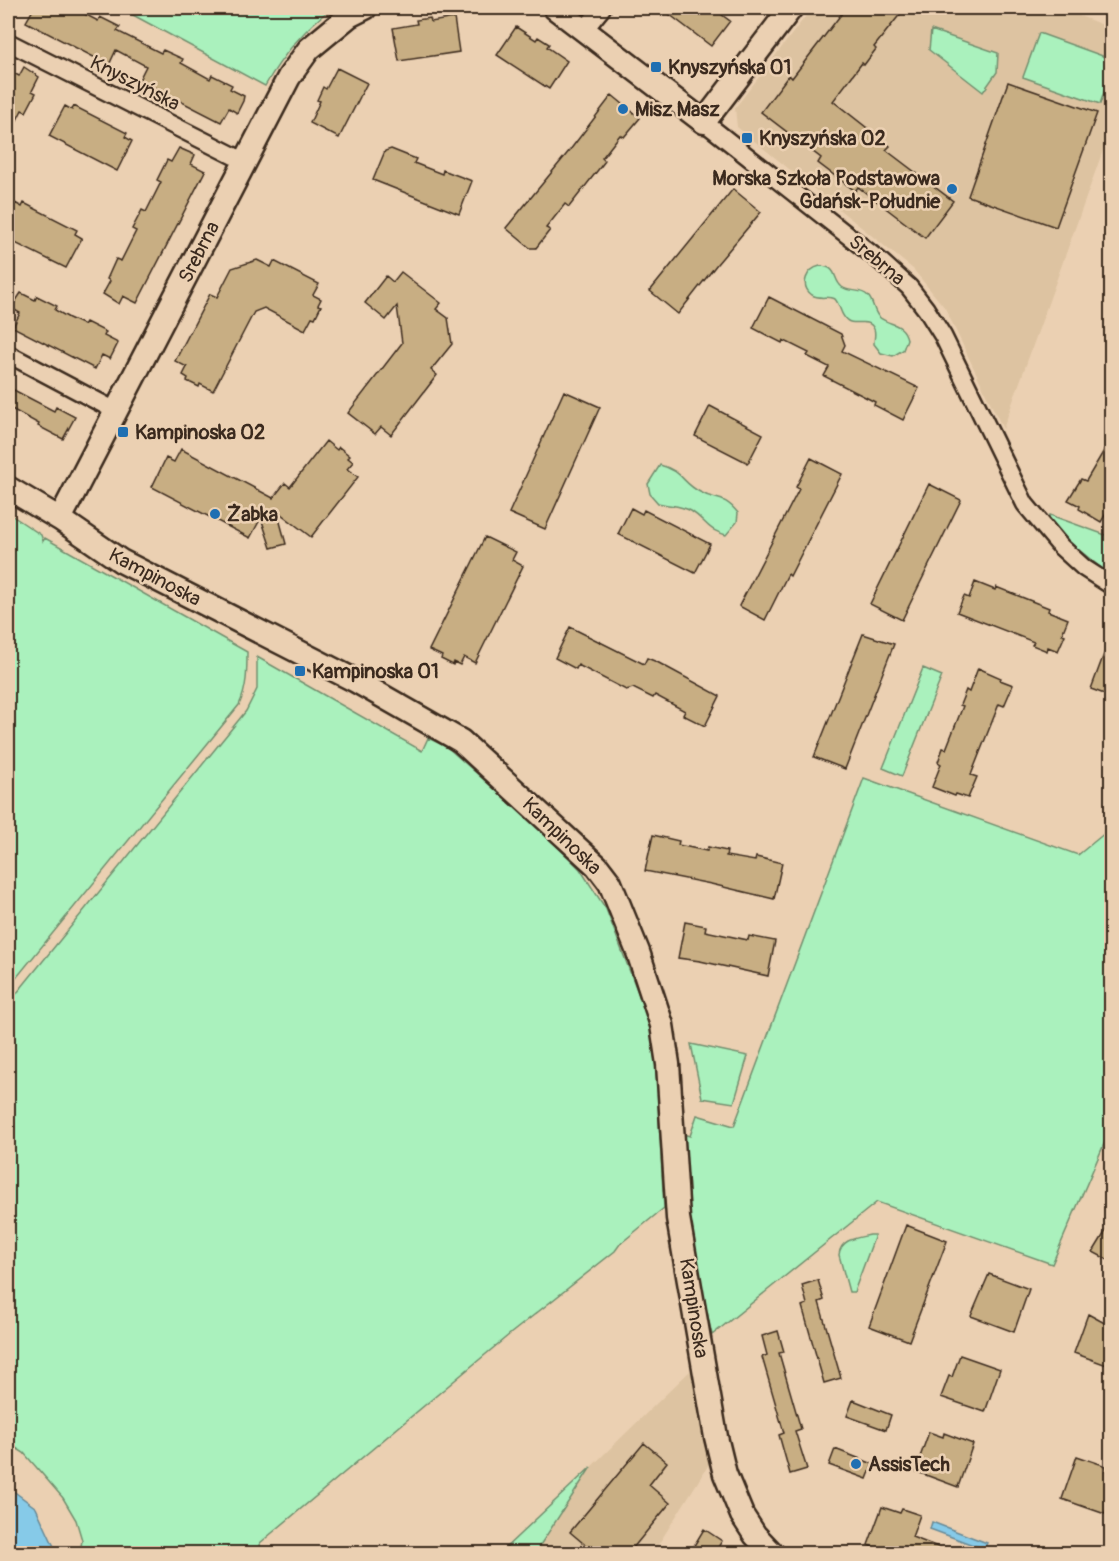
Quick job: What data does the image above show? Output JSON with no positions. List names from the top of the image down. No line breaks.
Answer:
{"streets":{"street":["Knyszyńska","Srebrna","Kampinoska"]},"crossings":[["Knyszyńska","Srebrna"],["Srebrna","Kampinoska"]],"places":{"transit":["Knyszyńska 01","Knyszyńska 02","Kampinoska 02","Kampinoska 01"],"other":["Misz Masz","Morska Szkoła Podstawowa Gdańsk-Południe","Żabka","AssisTech"]}}
